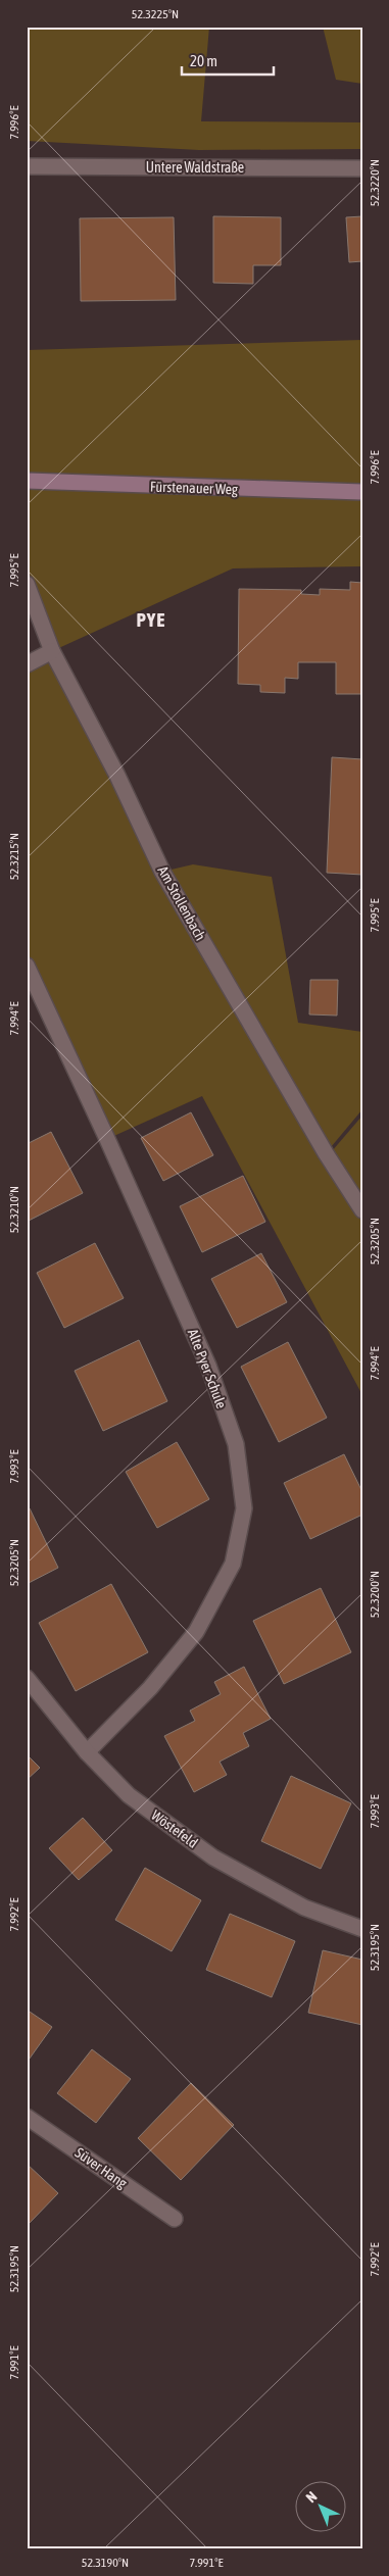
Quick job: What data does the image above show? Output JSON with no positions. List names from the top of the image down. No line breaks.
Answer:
{"streets":{"street":["Untere Waldstraße","Fürstenauer Weg","Am Stollenbach","Alte Pyer Schule","Wöstefeld","Süver Hang"]},"crossings":[["Alte Pyer Schule","Wöstefeld"]],"districts":["PYE"],"scale_bar":"20 m","north":"top left","coordinates":["52.3225°N","7.996°E","52.3220°N","7.995°E","52.3215°N","7.994°E","52.3210°N","52.3205°N","7.993°E","52.3200°N","7.992°E","52.3195°N","7.991°E","52.3190°N"]}
